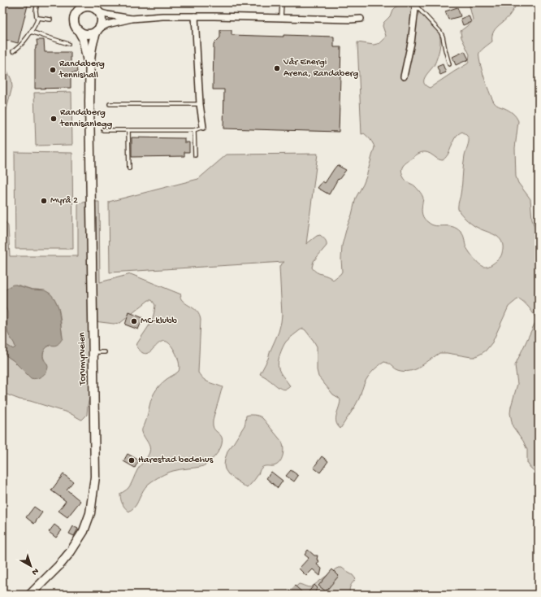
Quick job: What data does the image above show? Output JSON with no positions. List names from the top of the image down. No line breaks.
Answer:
{"streets":{"main road":["Torvmyrveien"]},"places":["Vår Energi Arena, Randaberg","Randaberg tennishall","Randaberg tennisanlegg","Myrå 2","MC-klubb","Harestad bedehus"],"north":"bottom right"}
